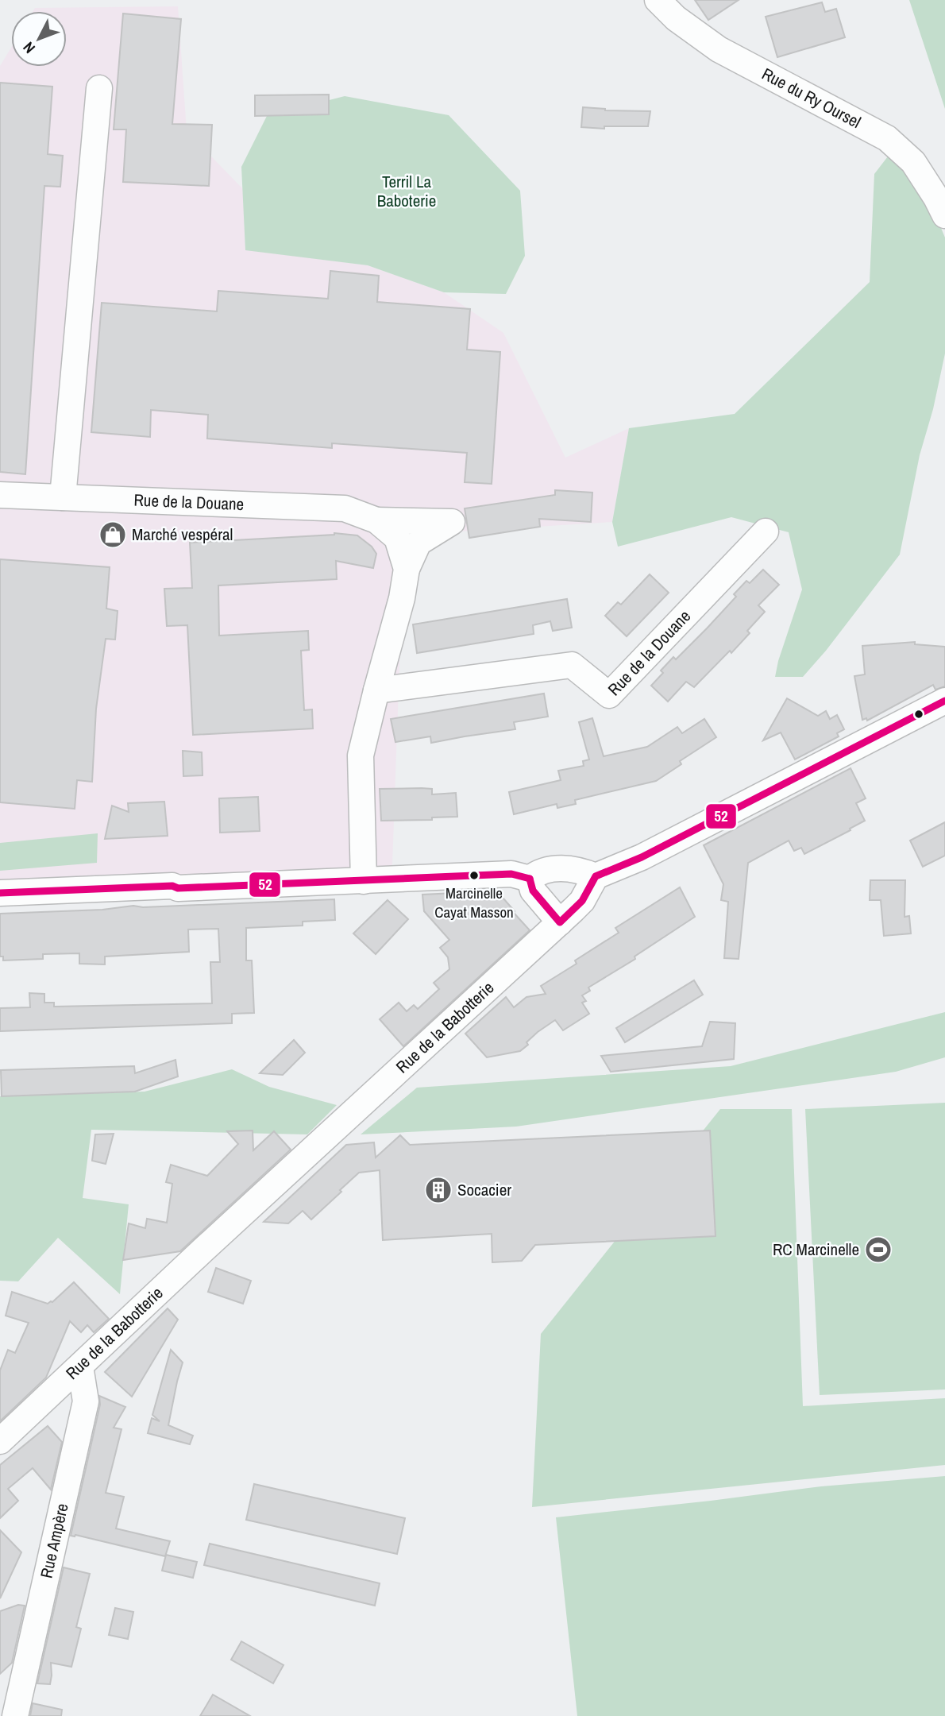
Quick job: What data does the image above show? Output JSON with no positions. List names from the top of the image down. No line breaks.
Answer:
{"streets":{"street":["Rue du Ry Oursel","Rue de la Douane","Rue de la Babotterie","Rue Ampère"]},"crossings":[["Rue de la Babotterie","Rue Ampère"]],"parks":["Terril La Baboterie"],"places":{"shop":["Marché vespéral"],"other":["Marcinelle Cayat Masson"],"building":["Socacier"],"sports":["RC Marcinelle"]},"lines":["transit line 52"],"north":"bottom left"}
